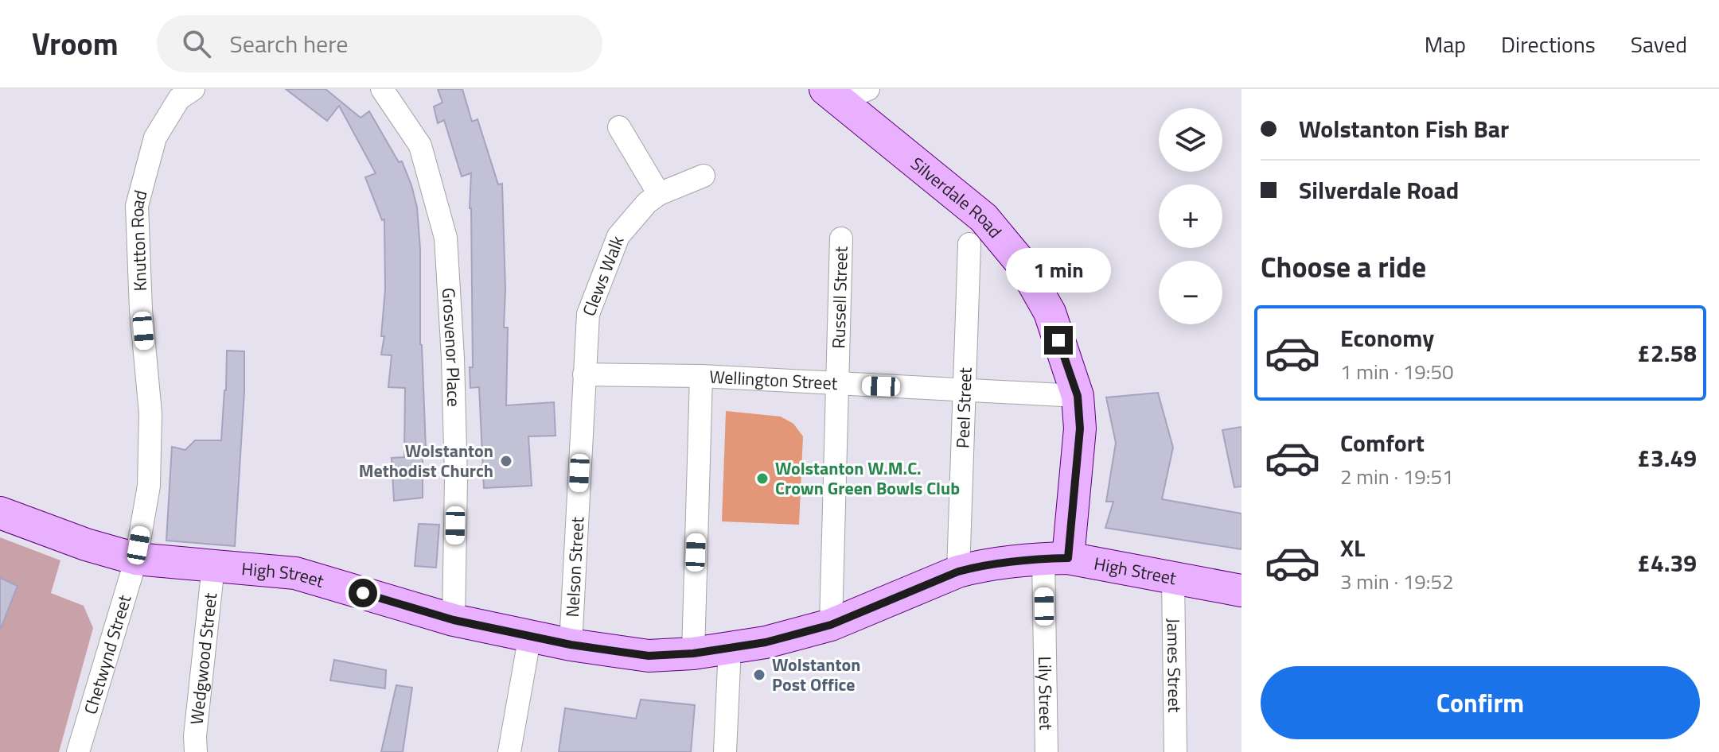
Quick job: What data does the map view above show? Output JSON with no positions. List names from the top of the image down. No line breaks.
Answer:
{"streets":{"main road":["Silverdale Road","High Street"],"street":["Knutton Road","Clews Walk","Russell Street","Grosvenor Place","Wellington Street","Peel Street","Nelson Street","Chetwynd Street","Wedgwood Street","James Street","Lily Street"]},"crossings":[["Silverdale Road","Wellington Street"],["Silverdale Road","High Street"],["Silverdale Road","Lily Street"],["Knutton Road","High Street"],["Knutton Road","Chetwynd Street"],["Clews Walk","Wellington Street"],["Clews Walk","Nelson Street"],["Russell Street","Wellington Street"],["Russell Street","High Street"],["Grosvenor Place","High Street"],["Wellington Street","Peel Street"],["Wellington Street","Nelson Street"],["Peel Street","High Street"],["Nelson Street","High Street"],["High Street","Chetwynd Street"],["High Street","Wedgwood Street"],["High Street","James Street"],["High Street","Lily Street"]],"places":["Wolstanton Methodist Church","Wolstanton W.M.C. Crown Green Bowls Club","Wolstanton Post Office"],"page":{"header":"Vroom","search":"Search here","nav":["Map","Directions","Saved"],"banner":["Wolstanton Fish Bar","Silverdale Road"],"map_buttons":["+","−"],"heading":"Choose a ride","bubble":"1 min","list":[{"name":"Economy","note":"1 min · 19:50","value":"£2.58"},{"name":"Comfort","note":"2 min · 19:51","value":"£3.49"},{"name":"XL","note":"3 min · 19:52","value":"£4.39"}],"buttons":"Confirm"}}
